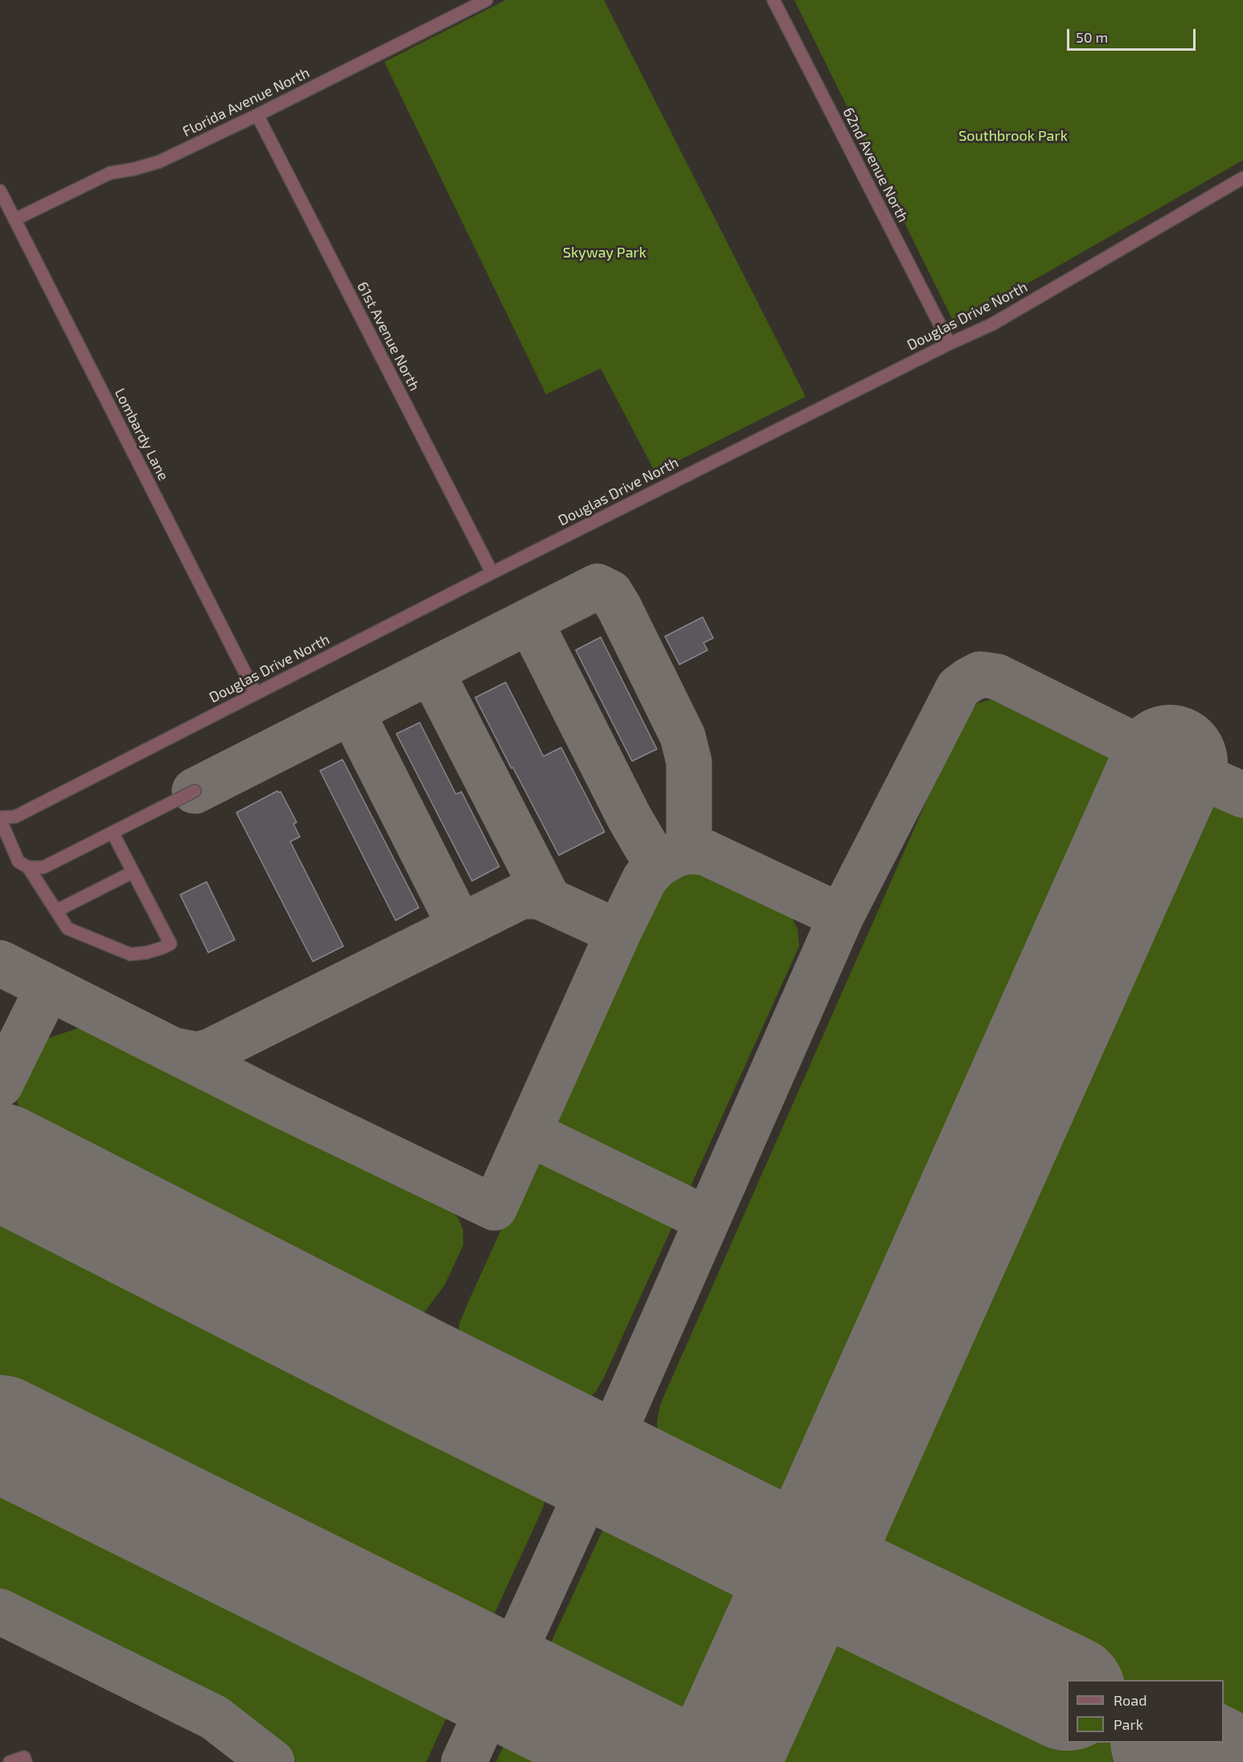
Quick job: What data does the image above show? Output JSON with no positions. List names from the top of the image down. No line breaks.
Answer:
{"streets":{"street":["Florida Avenue North","62nd Avenue North","Douglas Drive North","61st Avenue North","Lombardy Lane"]},"crossings":[["Florida Avenue North","61st Avenue North"],["Florida Avenue North","Lombardy Lane"],["62nd Avenue North","Douglas Drive North"],["Douglas Drive North","61st Avenue North"],["Douglas Drive North","Lombardy Lane"]],"parks":["Southbrook Park","Skyway Park"],"legend":["Road","Park"],"scale_bar":"50 m"}
